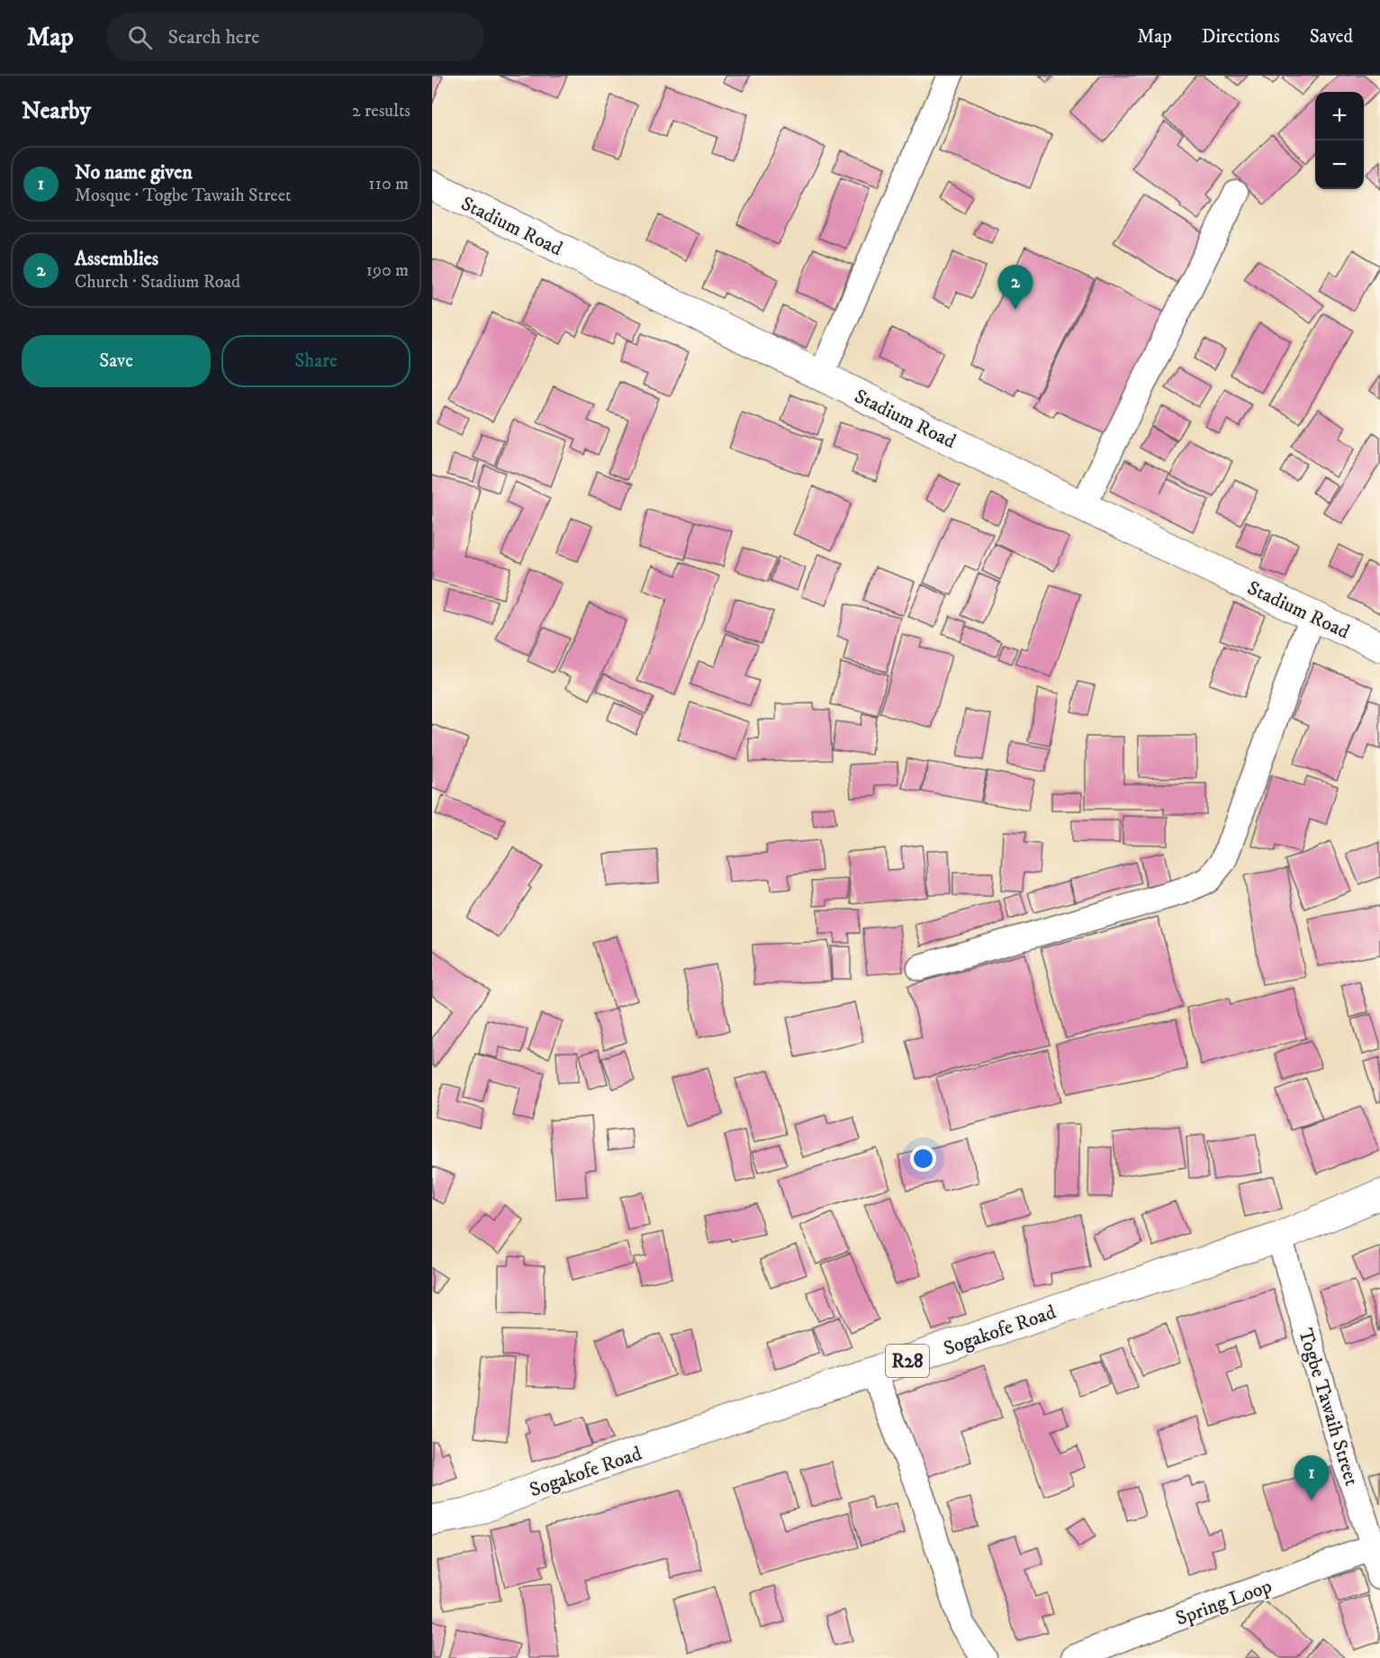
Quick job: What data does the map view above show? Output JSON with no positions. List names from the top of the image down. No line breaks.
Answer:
{"streets":{"main road":["Stadium Road","Sogakofe Road","R28"],"street":["Togbe Tawaih Street","Spring Loop"]},"crossings":[["Sogakofe Road","Togbe Tawaih Street"],["Togbe Tawaih Street","Spring Loop"]],"page":{"header":"Map","search":"Search here","nav":["Map","Directions","Saved"],"heading":["Nearby","2 results"],"map_buttons":["+","−"],"list":[{"mark":"1","name":"No name given","note":"Mosque · Togbe Tawaih Street","value":"110 m"},{"mark":"2","name":"Assemblies","note":"Church · Stadium Road","value":"190 m"}],"pins":["2","1"],"buttons":["Save","Share"]}}
